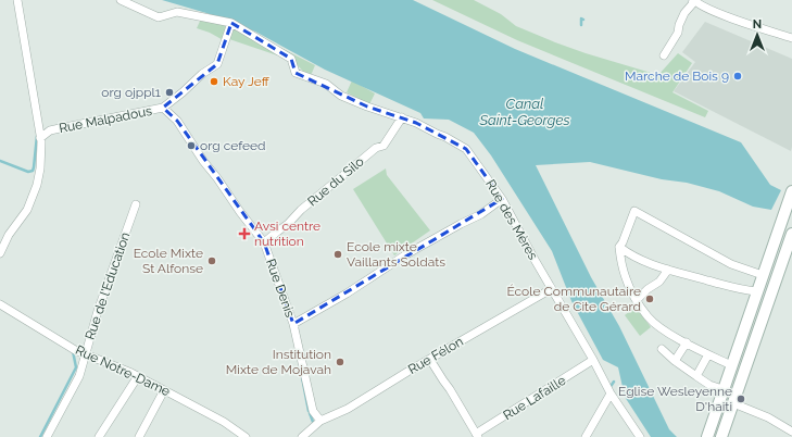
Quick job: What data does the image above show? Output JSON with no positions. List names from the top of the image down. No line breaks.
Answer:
{"streets":{"street":["Rue Malpadous","Rue du Silo","Rue des Mères","Rue de l'Education","Rue Denis","Rue Félon","Rue Notre-Dame","Rue Lafaille"]},"crossings":[["Rue Malpadous","Rue des Mères"],["Rue Malpadous","Rue Denis"],["Rue du Silo","Rue des Mères"],["Rue du Silo","Rue Denis"],["Rue des Mères","Rue Félon"],["Rue des Mères","Rue Lafaille"],["Rue de l'Education","Rue Notre-Dame"],["Rue Denis","Rue Félon"]],"water":["Canal Saint-Georges"],"places":{"other":["Marche de Bois 9","Kay Jeff","org ojppl1","org cefeed","Ecole mixte Vaillants Soldats","Ecole Mixte St Alfonse","École Communautaire de Cite Gérard","Institution Mixte de Mojavah","Eglise Wesleyenne D'haiti"],"health":["Avsi centre nutrition"]},"north":"top"}
